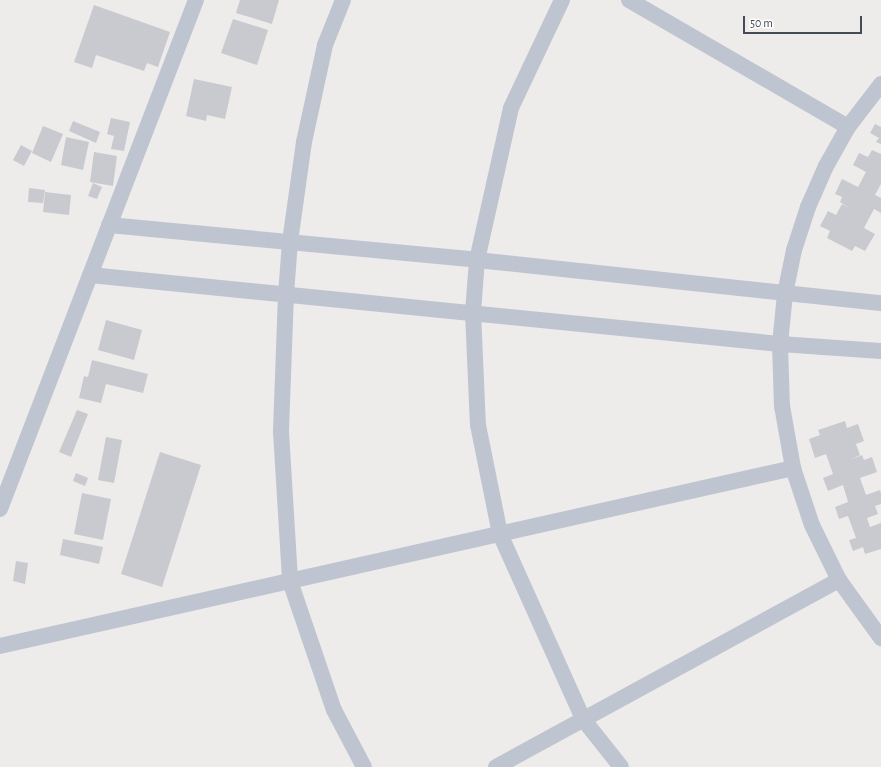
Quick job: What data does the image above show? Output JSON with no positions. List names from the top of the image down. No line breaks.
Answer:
{"scale_bar":"50 m"}
